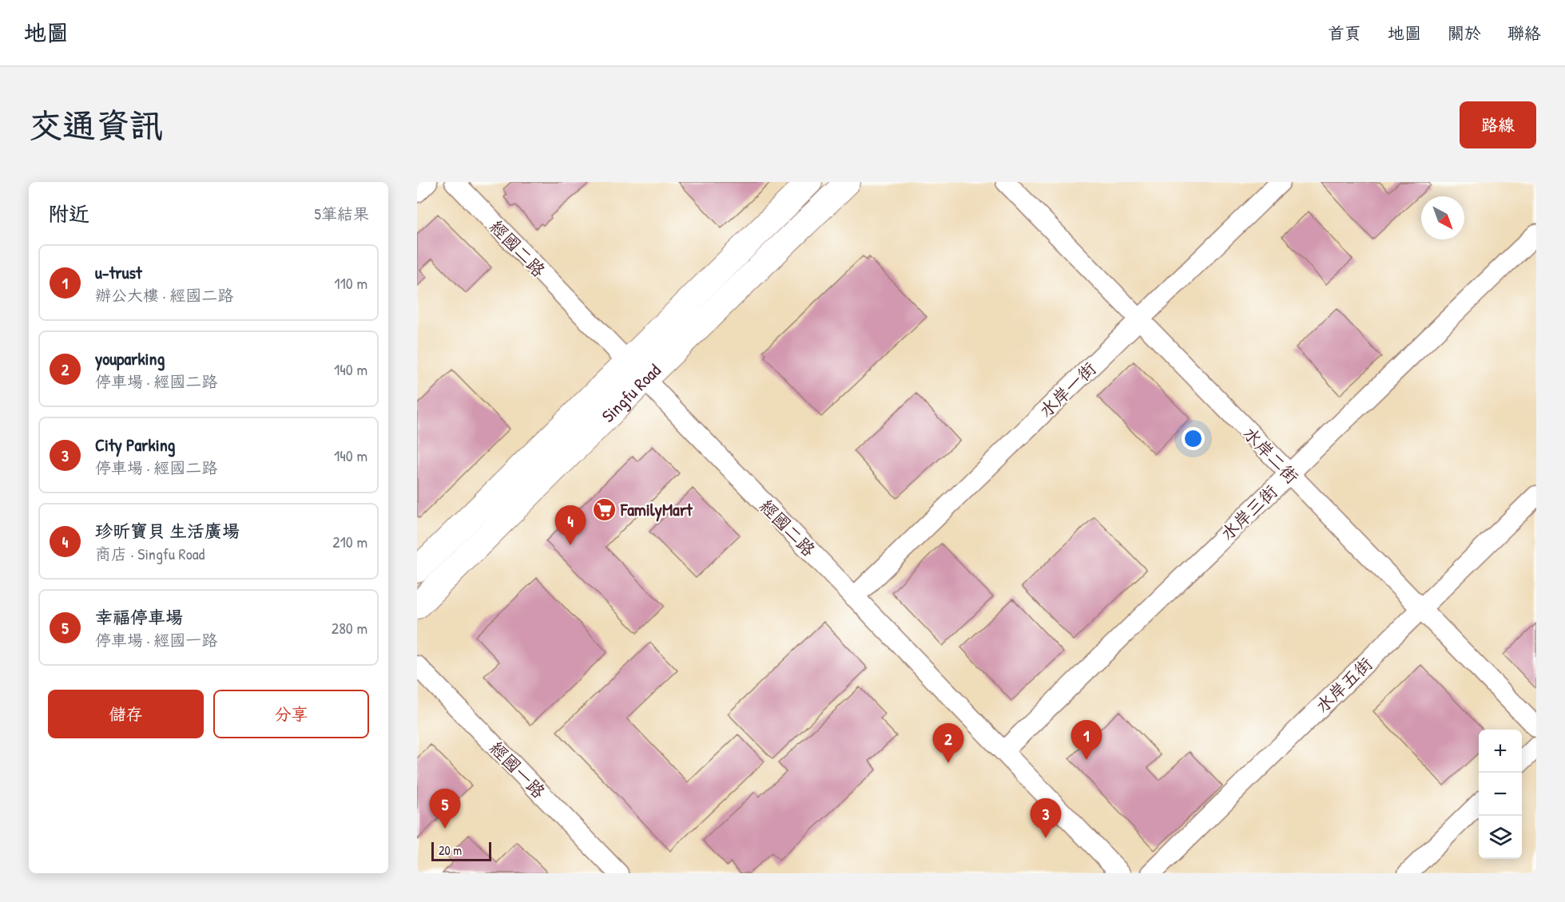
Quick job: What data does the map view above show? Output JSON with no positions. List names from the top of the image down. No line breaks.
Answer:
{"streets":{"street":["經國二路","水岸一街","Singfu Road","水岸二街","水岸三街","水岸五街","經國一路"]},"crossings":[["經國二路","水岸一街"],["經國二路","Singfu Road"],["經國二路","水岸三街"],["水岸一街","水岸二街"],["水岸二街","水岸三街"],["水岸二街","水岸五街"]],"places":{"supermarket":["FamilyMart"]},"scale_bar":"20 m","north":"bottom right","page":{"header":"地圖","nav":["首頁","地圖","關於","聯絡"],"buttons":["路線",["儲存","分享"]],"title":"交通資訊","heading":["附近","5筆結果"],"list":[{"mark":"1","name":"u-trust","note":"辦公大樓 · 經國二路","value":"110 m"},{"mark":"2","name":"youparking","note":"停車場 · 經國二路","value":"140 m"},{"mark":"3","name":"City Parking","note":"停車場 · 經國二路","value":"140 m"},{"mark":"4","name":"珍昕寶貝 生活廣場","note":"商店 · Singfu Road","value":"210 m"},{"mark":"5","name":"幸福停車場","note":"停車場 · 經國一路","value":"280 m"}],"pins":["4","1","2","5","3"],"map_buttons":["+","−"],"scale":"20 m"}}
